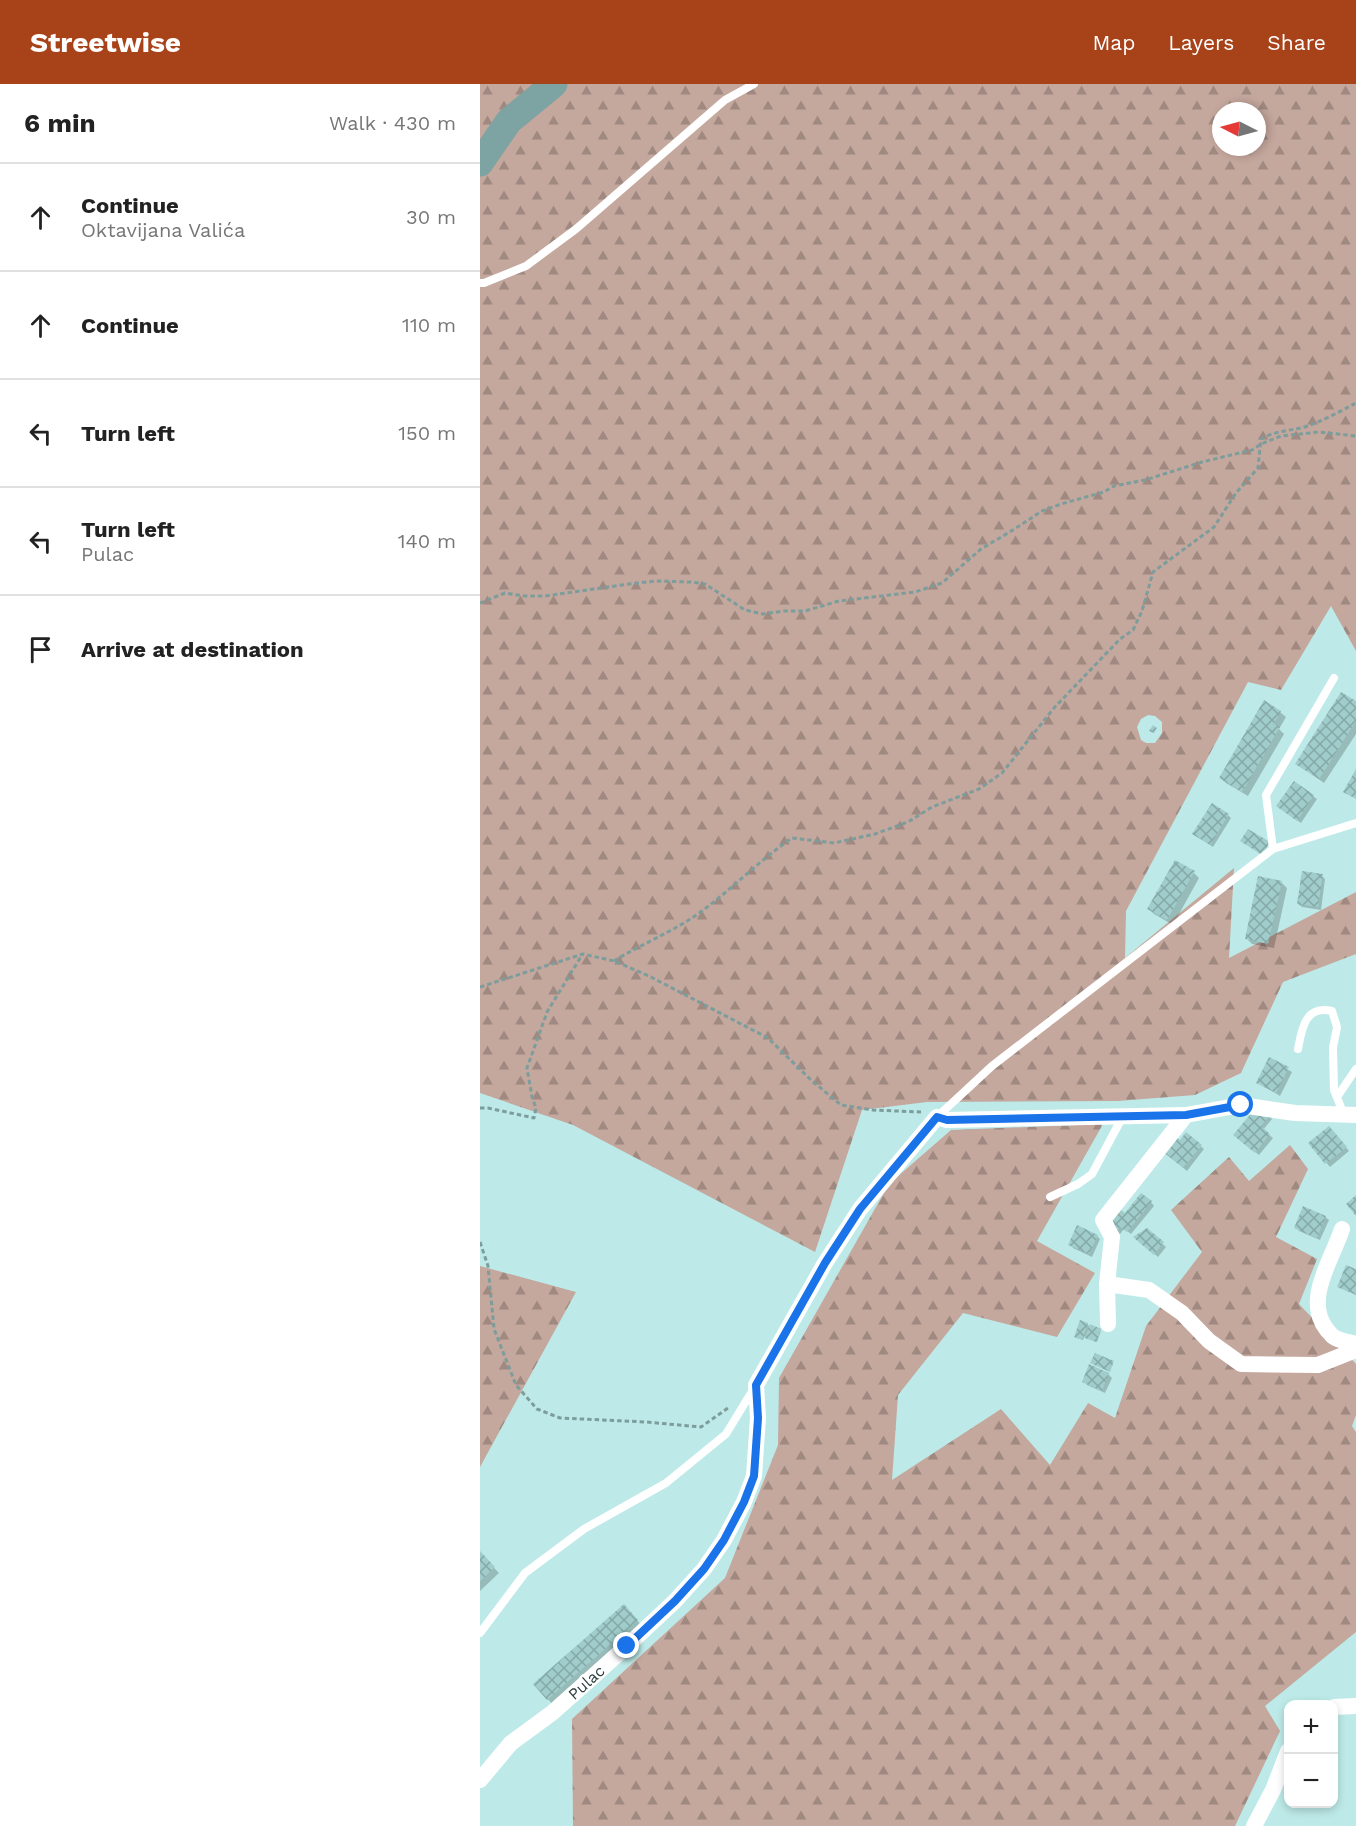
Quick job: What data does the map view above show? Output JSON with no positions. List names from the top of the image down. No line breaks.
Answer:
{"streets":{"street":["Pulac"]},"north":"left","page":{"header":"Streetwise","nav":["Map","Layers","Share"],"heading":["6 min","Walk · 430 m"],"list":[["Continue","Oktavijana Valića","30 m"],["Continue","110 m"],["Turn left","150 m"],["Turn left","Pulac","140 m"],"Arrive at destination"],"map_buttons":["+","−"]}}
